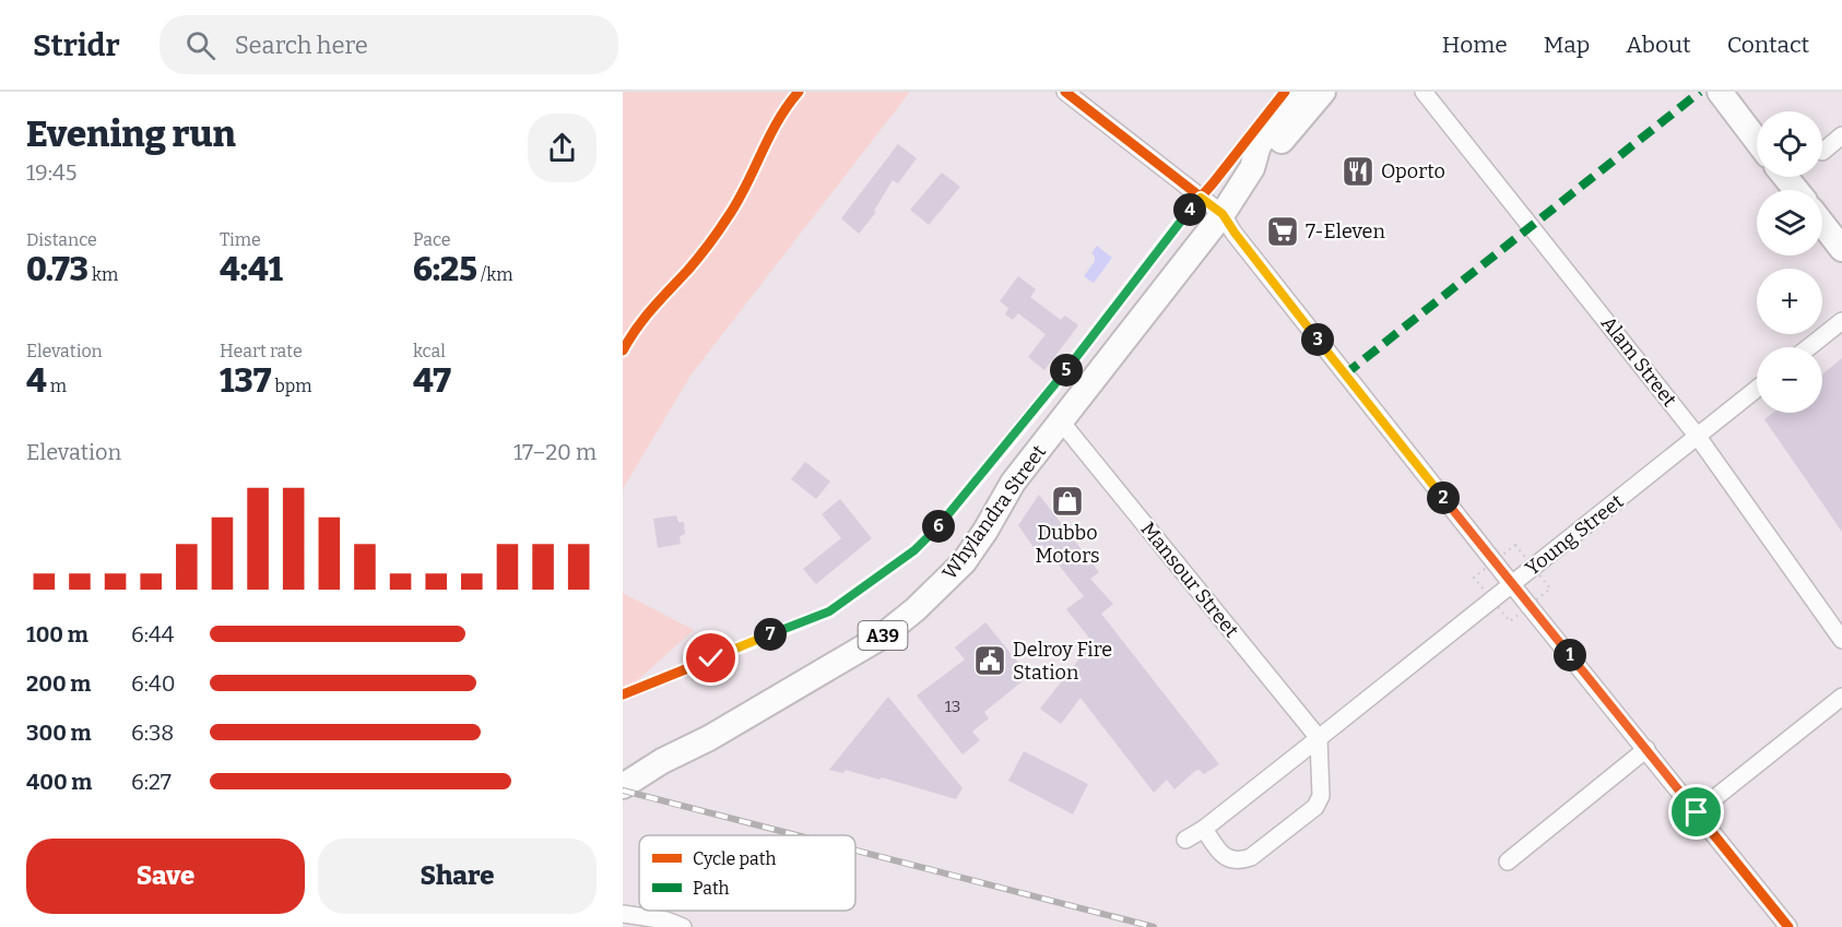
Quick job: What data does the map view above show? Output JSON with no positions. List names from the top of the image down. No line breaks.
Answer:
{"streets":{"highway":["Whylandra Street","A39"],"street":["Alam Street","Young Street","Mansour Street"]},"crossings":[["Alam Street","Young Street"],["Whylandra Street","Mansour Street"],["Young Street","Mansour Street"]],"places":{"restaurant":["Oporto"],"supermarket":["7-Eleven"],"shop":["Dubbo Motors"],"public building":["Delroy Fire Station"]},"house_numbers":["13"],"legend":["Cycle path","Path"],"page":{"header":"Stridr","search":"Search here","nav":["Home","Map","About","Contact"],"heading":["Evening run","19:45"],"map_buttons":["+","−"],"pins":["4","3","5","2","6","7","1"],"stats":[["Distance","0.73 km"],["Time","4:41"],["Pace","6:25 /km"],["Elevation","4 m"],["Heart rate","137 bpm"],["kcal","47"]],"chart":["Elevation","17–20 m"],"list":[{"name":"100 m","note":"6:44"},{"name":"200 m","note":"6:40"},{"name":"300 m","note":"6:38"},{"name":"400 m","note":"6:27"}],"buttons":["Save","Share"]}}
